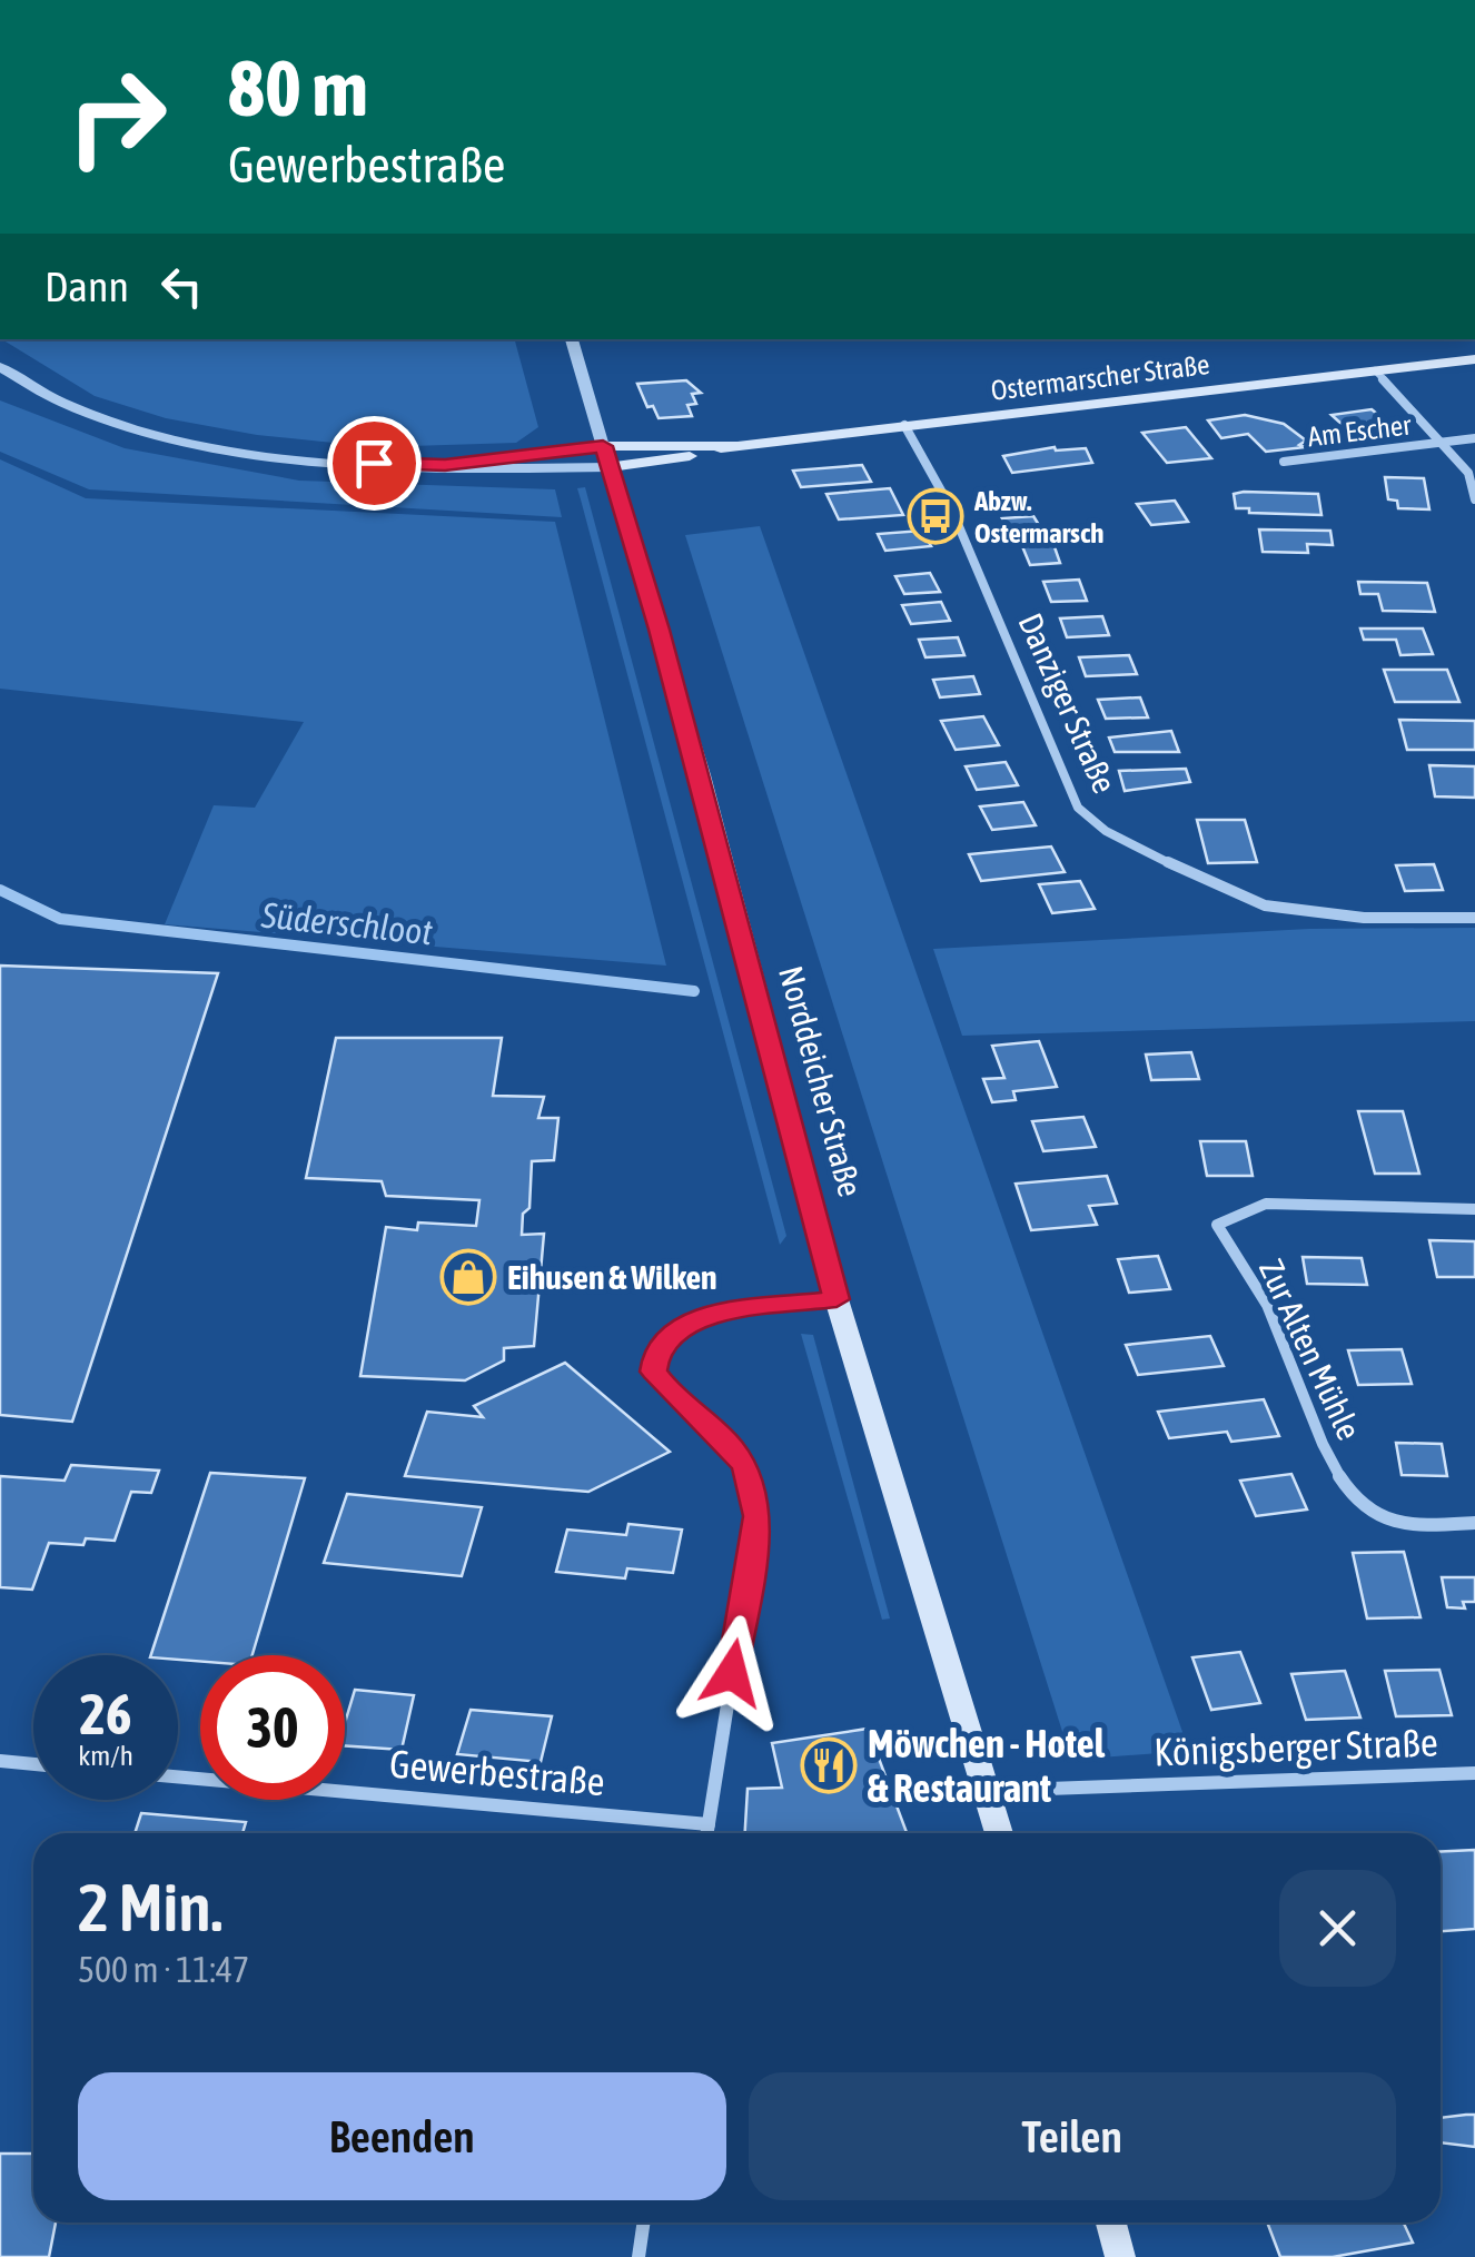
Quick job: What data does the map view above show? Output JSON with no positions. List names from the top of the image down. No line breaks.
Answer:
{"streets":{"main road":["Ostermarscher Straße","Norddeicher Straße"],"street":["Am Escher","Danziger Straße","Zur Alten Mühle","Königsberger Straße","Gewerbestraße"]},"crossings":[["Ostermarscher Straße","Am Escher"],["Ostermarscher Straße","Danziger Straße"],["Ostermarscher Straße","Norddeicher Straße"],["Norddeicher Straße","Königsberger Straße"]],"water":["Süderschloot"],"places":{"bus stop":["Abzw. Ostermarsch"],"shop":["Eihusen & Wilken"],"restaurant":["Möwchen - Hotel & Restaurant"]},"page":{"turn":["80 m","Gewerbestraße"],"then":"Dann","speed":"26 km/h","limit":"30","heading":["2 Min.","500 m · 11:47"],"buttons":["Beenden","Teilen"]}}
